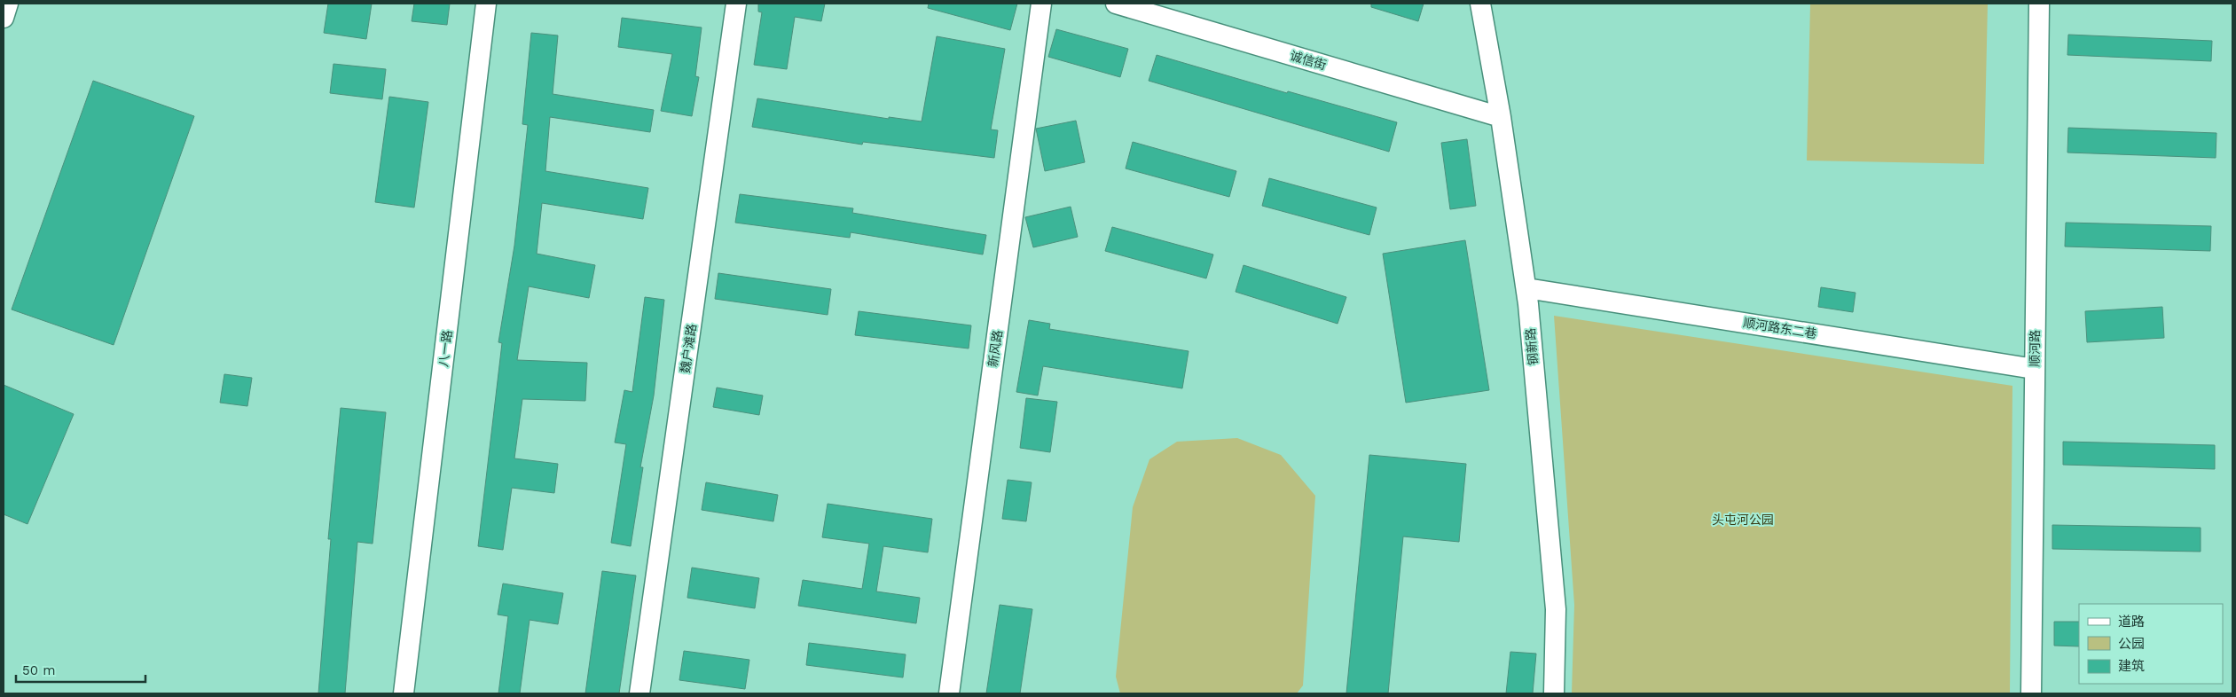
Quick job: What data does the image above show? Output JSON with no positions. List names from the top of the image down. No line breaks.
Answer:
{"streets":{"street":["诚信街","顺河路东二巷","钢新路","八一路","魏户滩路","新风路","顺河路"]},"crossings":[["诚信街","钢新路"],["顺河路东二巷","钢新路"],["顺河路东二巷","顺河路"]],"parks":["头屯河公园"],"legend":["道路","公园","建筑"],"scale_bar":"50 m"}
